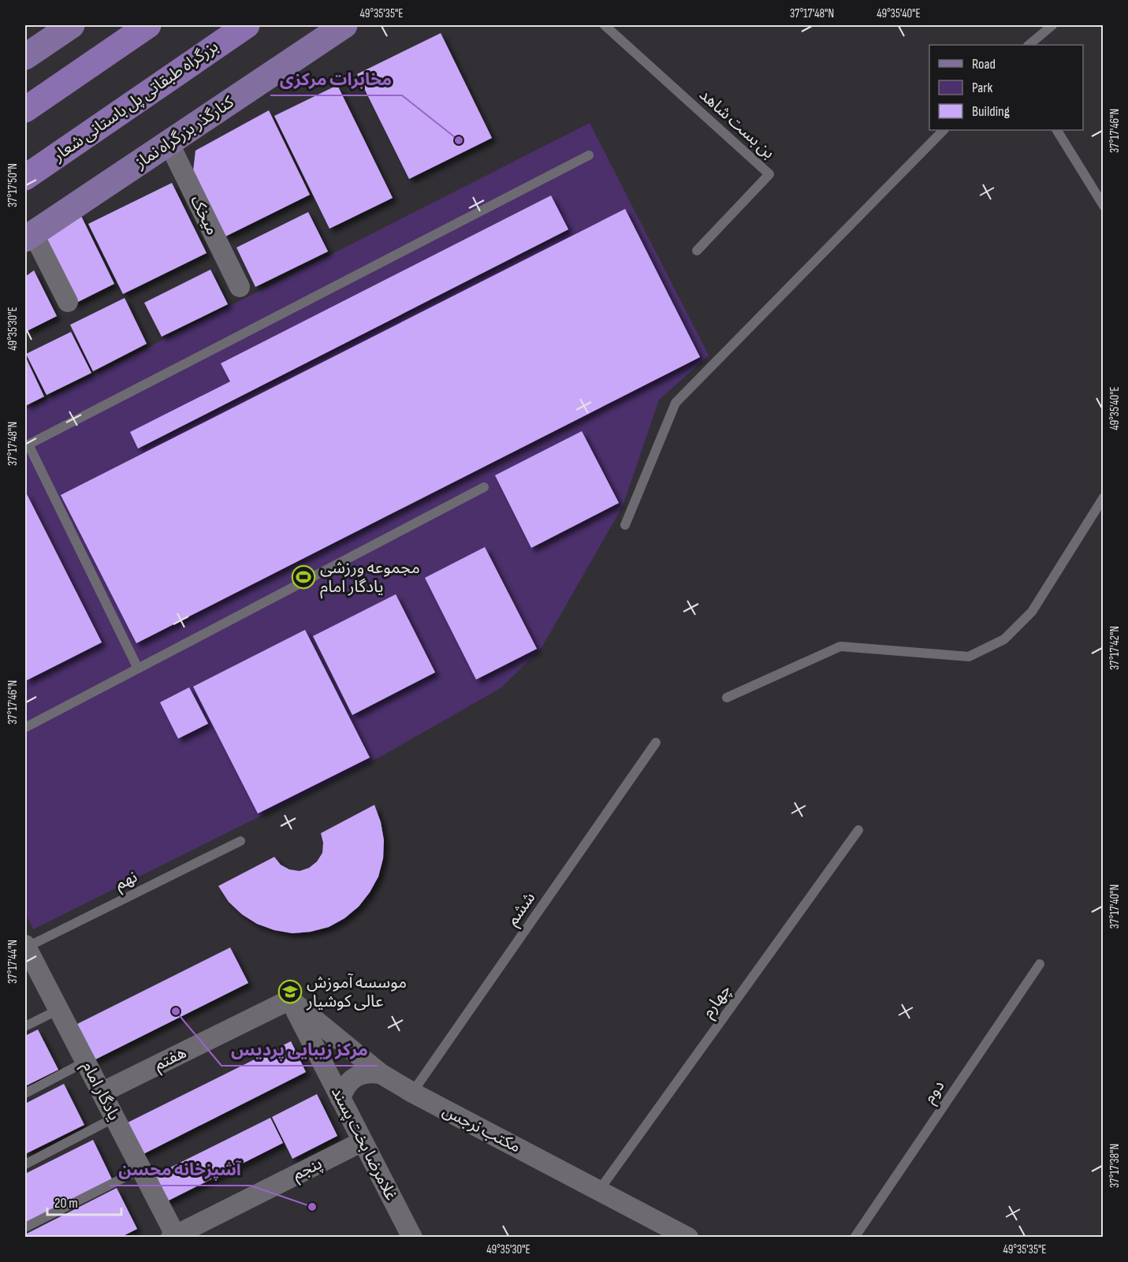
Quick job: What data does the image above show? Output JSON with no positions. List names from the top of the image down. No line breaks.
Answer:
{"streets":{"highway":["بزرگراه طبقاتی پل باستانی شعار"],"main road":["کنارگذر بزرگراه نماز"],"street":["میخک","هفتم","یادگار امام","مکتب نرجس","غلامرضا بخت پسند","پنجم"],"lane":["بن بست شاهد","نهم","ششم","چهارم","دوم"]},"crossings":[["کنارگذر بزرگراه نماز","میخک"],["نهم","یادگار امام"],["ششم","مکتب نرجس"],["چهارم","مکتب نرجس"],["هفتم","یادگار امام"],["هفتم","مکتب نرجس"],["هفتم","غلامرضا بخت پسند"],["یادگار امام","پنجم"],["مکتب نرجس","غلامرضا بخت پسند"],["غلامرضا بخت پسند","پنجم"]],"places":{"other":["مخابرات مرکزی","مرکز زیبایی پردیس","آشپزخانه محسن"],"sports":["مجموعه ورزشی یادگار امام"],"school or university":["موسسه آموزش عالی کوشیار"]},"legend":["Road","Park","Building"],"scale_bar":"20 m","coordinates":["49°35'35\"E","37°17'48\"N","49°35'40\"E","37°17'46\"N","37°17'50\"N","49°35'30\"E","37°17'42\"N","37°17'40\"N","37°17'44\"N","37°17'38\"N"]}
